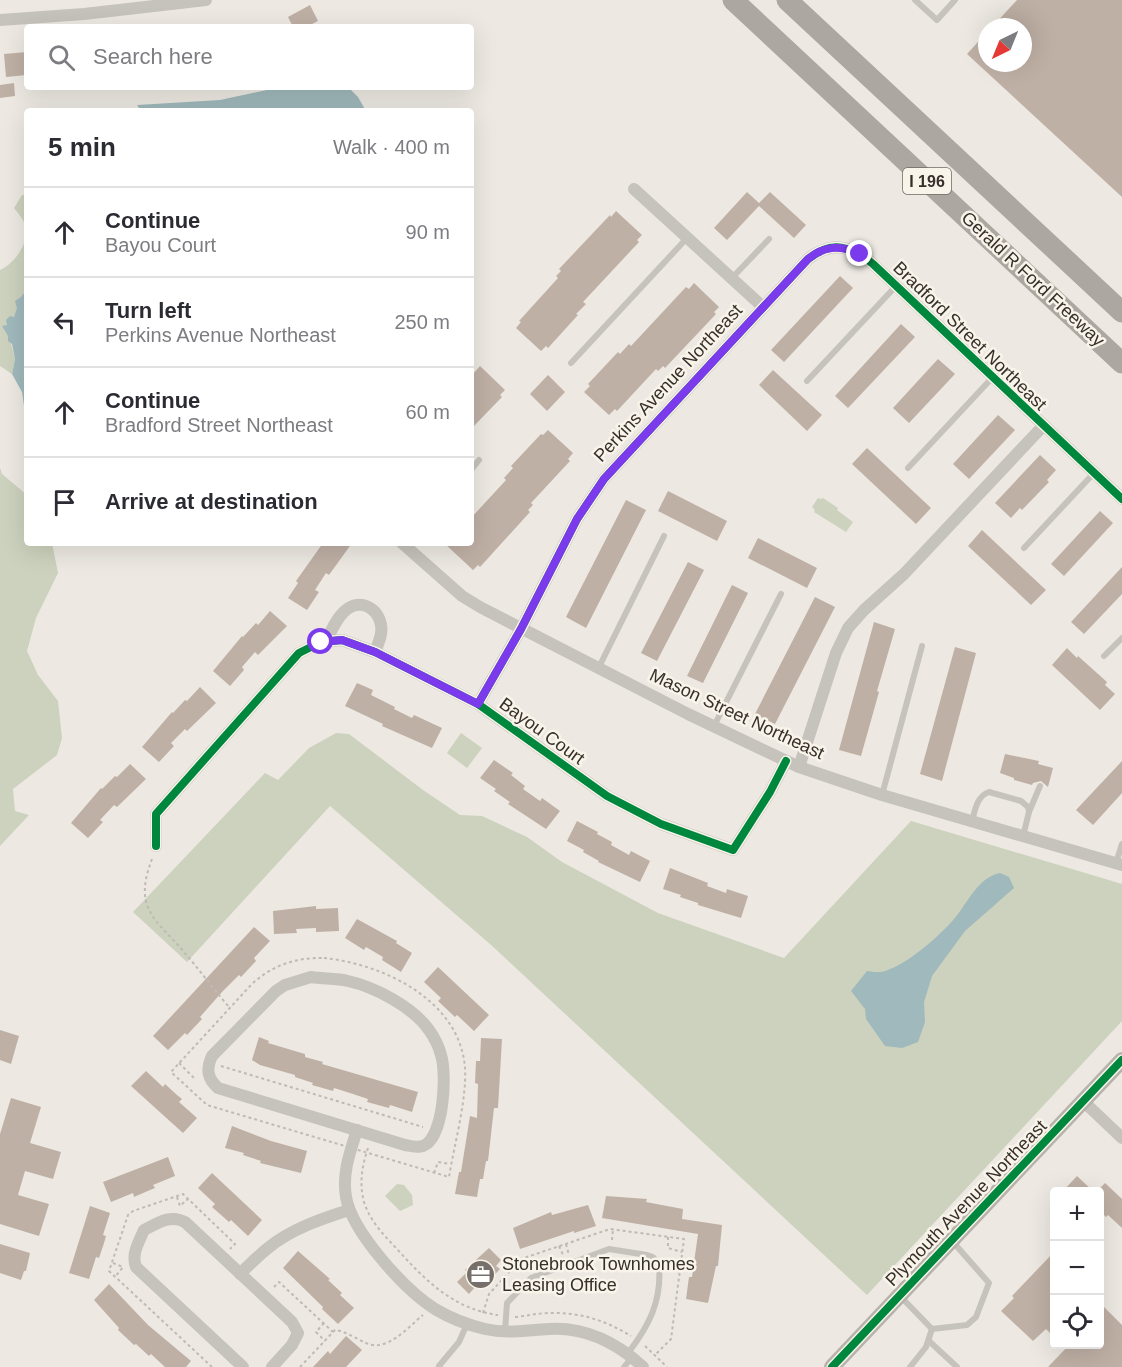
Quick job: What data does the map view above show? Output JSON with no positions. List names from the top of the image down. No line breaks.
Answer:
{"streets":{"highway":["I 196","Gerald R Ford Freeway"],"main road":["Plymouth Avenue Northeast"],"street":["Bradford Street Northeast","Perkins Avenue Northeast","Mason Street Northeast","Bayou Court"]},"crossings":[["Bradford Street Northeast","Perkins Avenue Northeast"],["Perkins Avenue Northeast","Mason Street Northeast"],["Perkins Avenue Northeast","Bayou Court"],["Mason Street Northeast","Bayou Court"]],"places":{"office":["Stonebrook Townhomes Leasing Office"]},"north":"bottom left","page":{"search":"Search here","heading":["5 min","Walk · 400 m"],"list":[["Continue","Bayou Court","90 m"],["Turn left","Perkins Avenue Northeast","250 m"],["Continue","Bradford Street Northeast","60 m"],"Arrive at destination"],"map_buttons":["+","−"]}}
